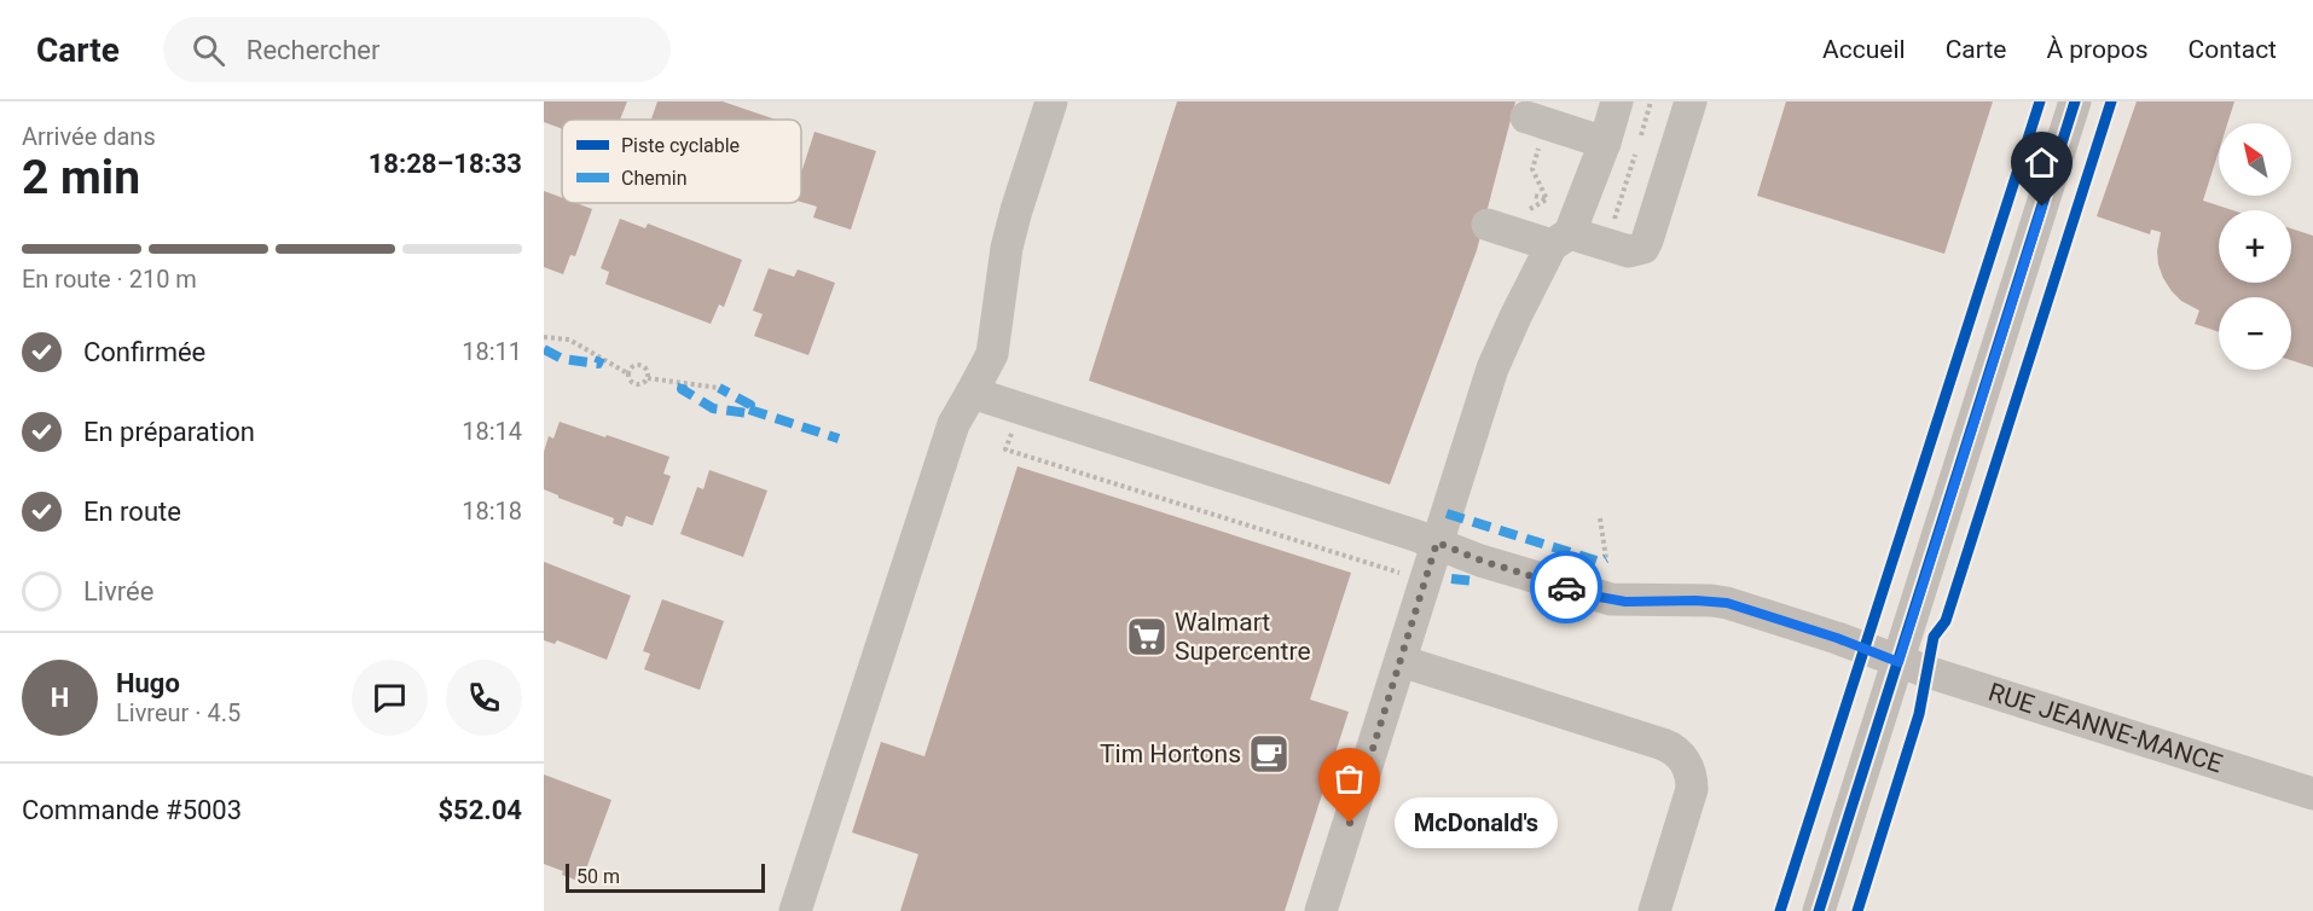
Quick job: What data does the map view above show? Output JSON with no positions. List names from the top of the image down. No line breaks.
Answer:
{"streets":{"street":["RUE JEANNE-MANCE"]},"places":{"supermarket":["Walmart Supercentre"],"cafe":["Tim Hortons"],"other":["McDonald's"]},"legend":["Piste cyclable","Chemin"],"scale_bar":"50 m","north":"top left","page":{"header":"Carte","search":"Rechercher","nav":["Accueil","Carte","À propos","Contact"],"heading":["2 min","Arrivée dans","18:28–18:33"],"panel":["Hugo","Livreur · 4.5","Commande #5003","$52.04"],"map_buttons":["+","−"],"bar":"En route · 210 m","list":[["Confirmée","18:11"],["En préparation","18:14"],["En route","18:18"],"Livrée"],"round":"H","bubble":"McDonald's","scale":"50 m"}}
